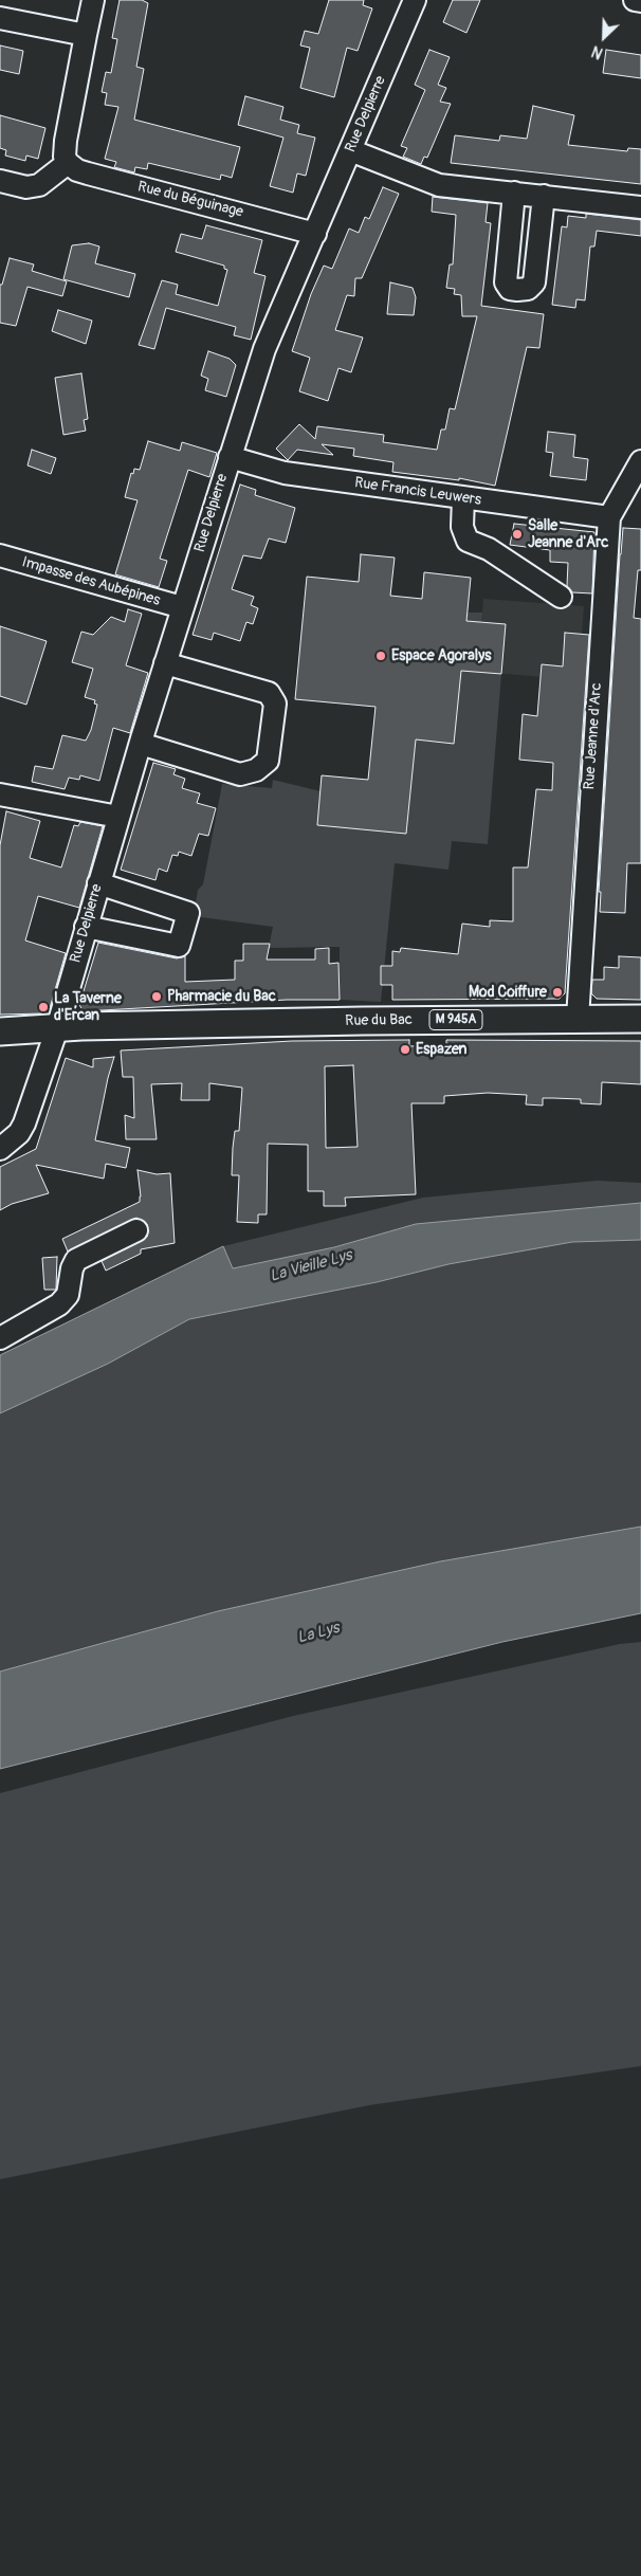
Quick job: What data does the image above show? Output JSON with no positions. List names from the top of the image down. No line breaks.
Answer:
{"streets":{"main road":["M 945A","Rue du Bac"],"street":["Rue Delpierre","Rue du Béguinage","Rue Francis Leuwers","Impasse des Aubépines","Rue Jeanne d'Arc"]},"crossings":[["Rue Delpierre","Rue du Béguinage"],["Rue Delpierre","Rue Francis Leuwers"],["Rue Delpierre","Impasse des Aubépines"],["Rue Delpierre","M 945A"],["Rue Delpierre","Rue du Bac"],["Rue Francis Leuwers","Rue Jeanne d'Arc"],["Rue Jeanne d'Arc","Rue du Bac"],["M 945A","Rue du Bac"]],"water":["La Vieille Lys","La Lys"],"places":["Salle Jeanne d'Arc","Espace Agoralys","Mod Coiffure","Pharmacie du Bac","La Taverne d'Ercan","Espazen"],"north":"bottom left"}
